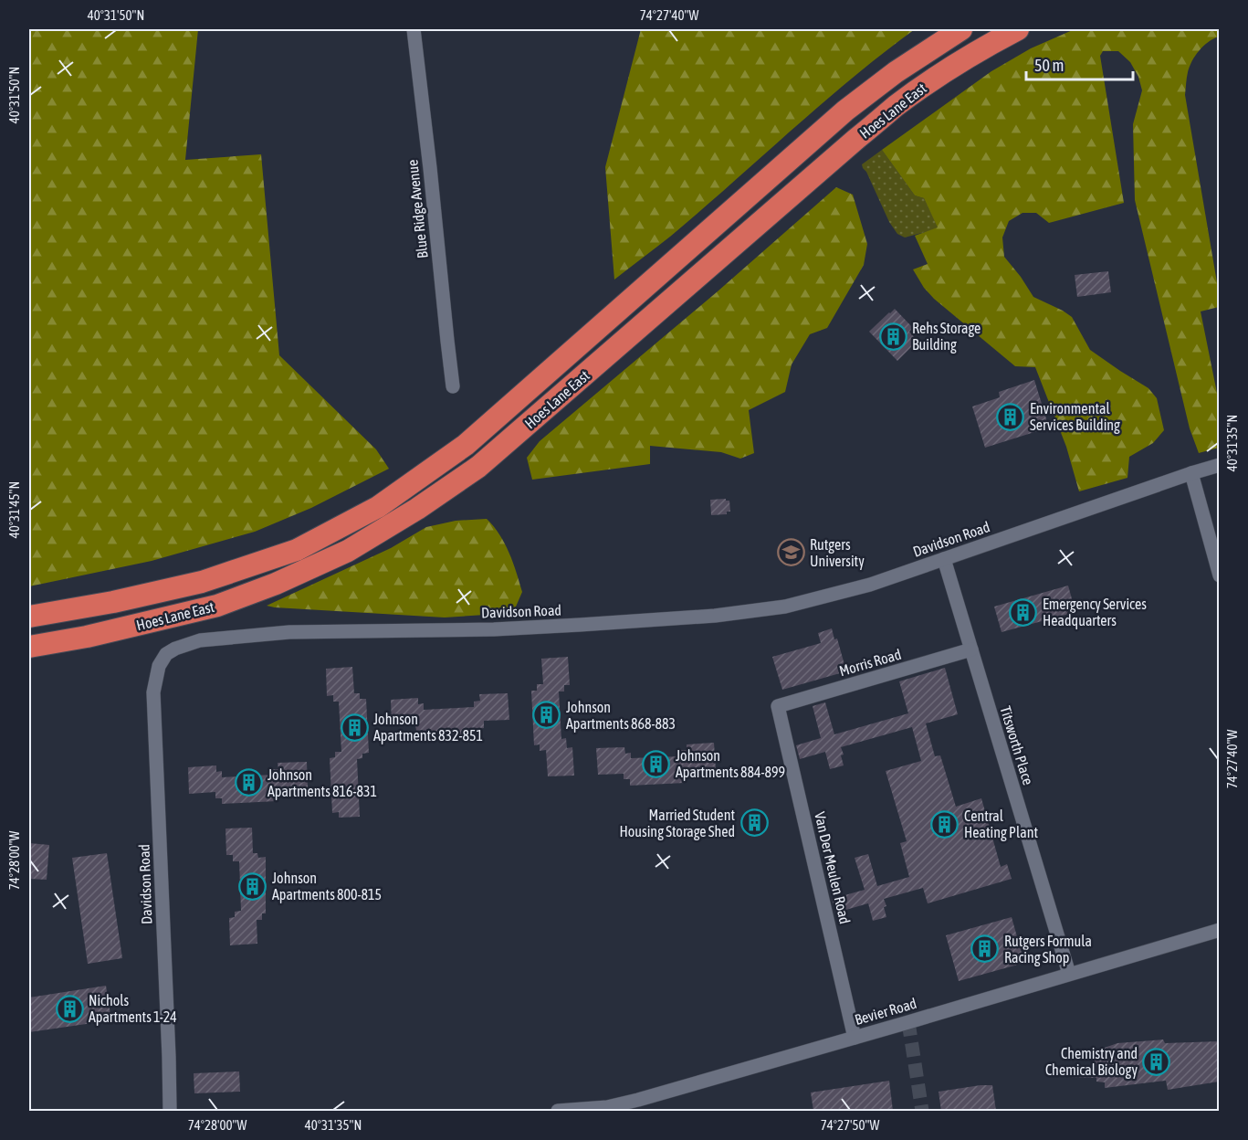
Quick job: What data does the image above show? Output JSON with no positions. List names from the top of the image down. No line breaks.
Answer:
{"streets":{"highway":["Hoes Lane East"],"street":["Blue Ridge Avenue","Davidson Road","Morris Road","Titsworth Place","Van Der Meulen Road","Bevier Road"]},"crossings":[["Davidson Road","Titsworth Place"],["Morris Road","Titsworth Place"],["Morris Road","Van Der Meulen Road"],["Titsworth Place","Bevier Road"],["Van Der Meulen Road","Bevier Road"]],"places":{"building":["Rehs Storage Building","Environmental Services Building","Emergency Services Headquarters","Johnson Apartments 868-883","Johnson Apartments 832-851","Johnson Apartments 884-899","Johnson Apartments 816-831","Married Student Housing Storage Shed","Central Heating Plant","Johnson Apartments 800-815","Rutgers Formula Racing Shop","Nichols Apartments 1-24","Chemistry and Chemical Biology"],"school or university":["Rutgers University"]},"scale_bar":"50 m","coordinates":["40°31'50\"N","74°27'40\"W","40°31'35\"N","40°31'45\"N","74°28'00\"W","74°27'50\"W"]}
